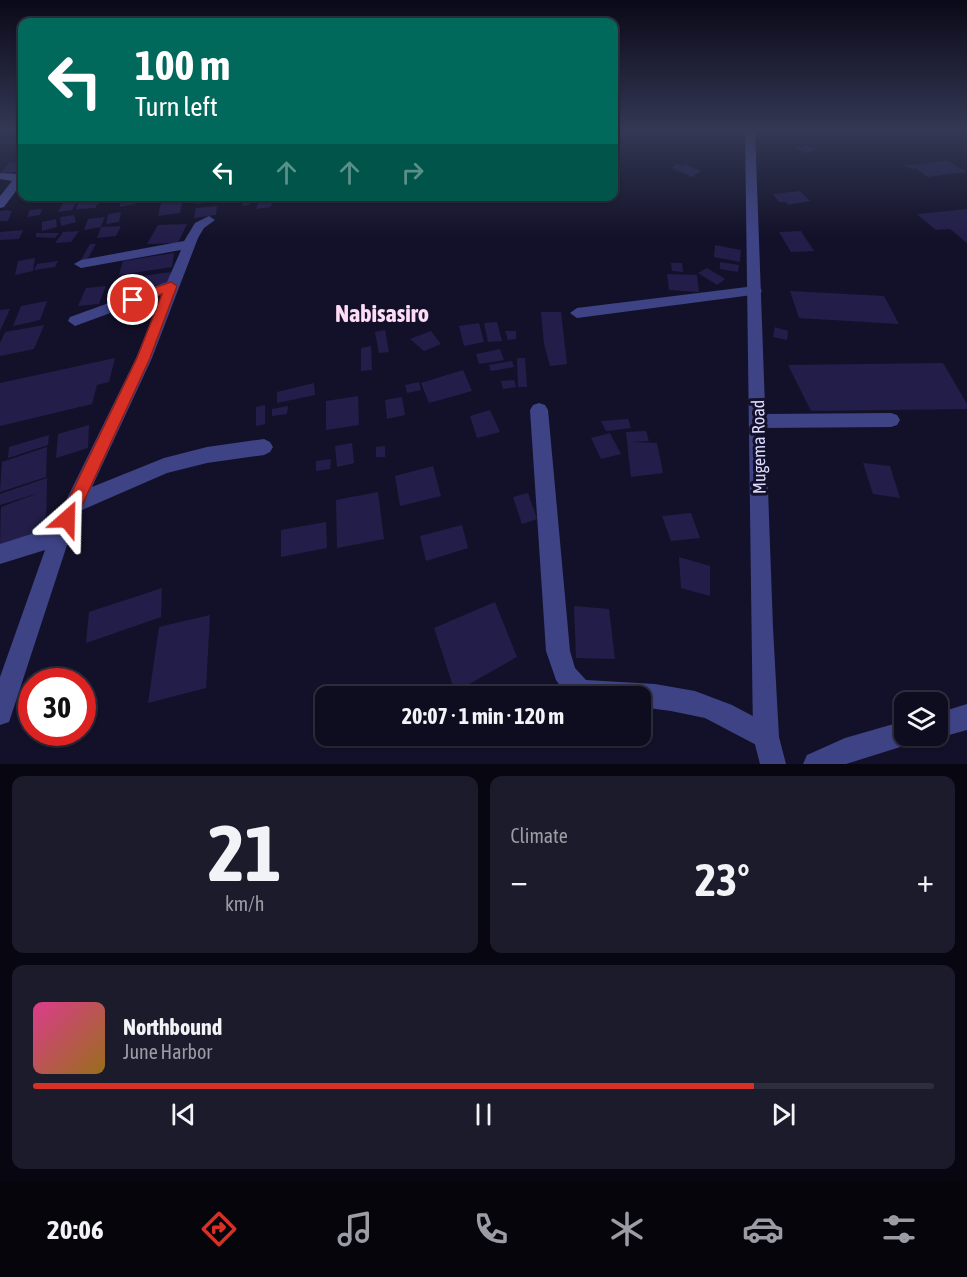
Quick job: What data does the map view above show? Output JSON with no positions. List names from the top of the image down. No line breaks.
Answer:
{"streets":{"street":["Mugema Road"]},"districts":["Nabisasiro"],"page":{"turn":["100 m","Turn left"],"limit":"30","trip":"20:07 · 1 min · 120 m","tile":[["21","km/h"],"Climate"],"heat":["−","23°","+"],"song":["Northbound","June Harbor"],"tabs":"20:06"}}
